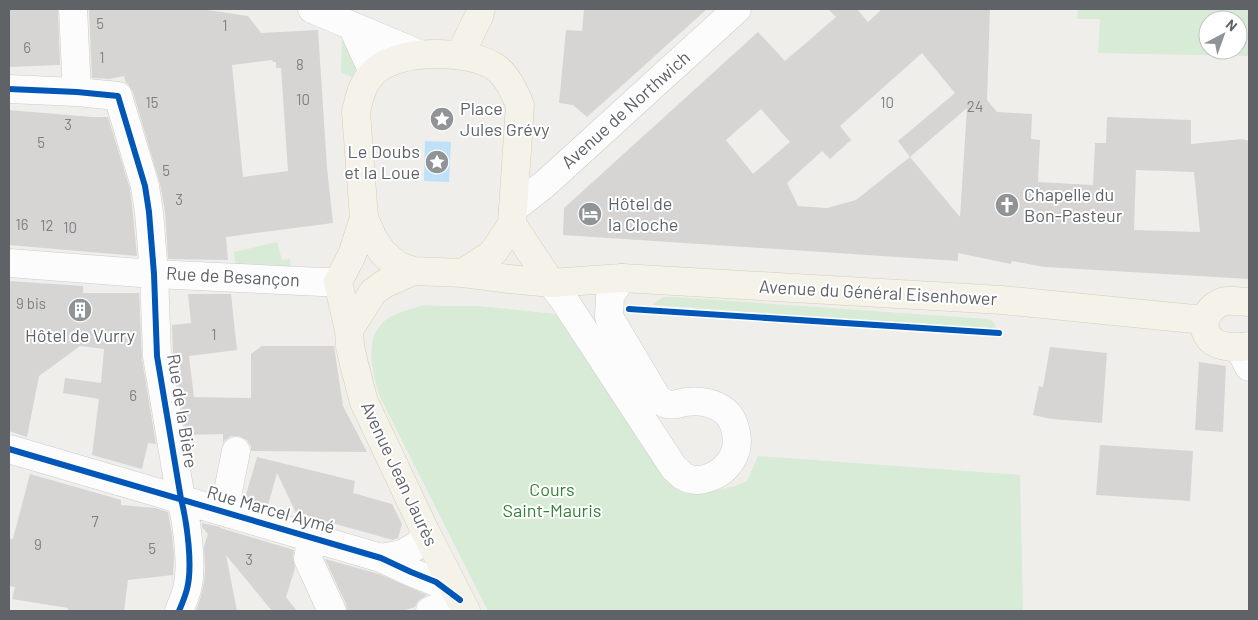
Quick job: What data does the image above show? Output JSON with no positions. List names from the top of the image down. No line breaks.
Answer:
{"streets":{"main road":["Avenue du Général Eisenhower","Avenue Jean Jaurès"],"street":["Avenue de Northwich","Rue de Besançon","Rue de la Bière","Rue Marcel Aymé"]},"crossings":[["Rue de Besançon","Rue de la Bière"],["Rue de Besançon","Avenue Jean Jaurès"],["Rue de la Bière","Rue Marcel Aymé"],["Avenue Jean Jaurès","Rue Marcel Aymé"]],"parks":["Cours Saint-Mauris"],"places":{"place":["Place Jules Grévy","Le Doubs et la Loue"],"church":["Chapelle du Bon-Pasteur"],"hotel":["Hôtel de la Cloche"],"building":["Hôtel de Vurry"]},"house_numbers":["5","1","6","1","8","10","15","10","24","3","5","5","3","16","12","10","9 bis","1","6","7","9","5","3"],"north":"top right"}
